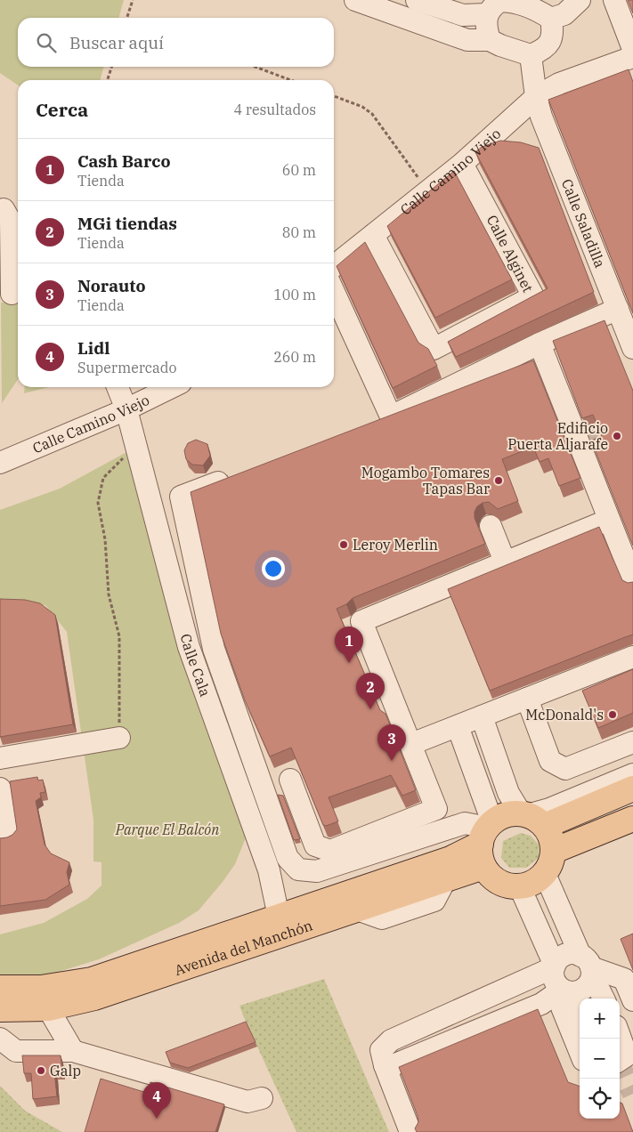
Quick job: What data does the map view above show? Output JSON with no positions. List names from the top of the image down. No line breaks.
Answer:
{"streets":{"main road":["Avenida del Manchón"],"street":["Calle Camino Viejo","Calle Saladilla","Calle Alginet","Calle Cala"]},"crossings":[["Calle Camino Viejo","Calle Saladilla"],["Calle Camino Viejo","Calle Alginet"],["Calle Camino Viejo","Calle Cala"],["Calle Cala","Avenida del Manchón"]],"parks":["Parque El Balcón"],"places":["Edificio Puerta Aljarafe","Mogambo Tomares Tapas Bar","Leroy Merlin","McDonald's","Galp"],"page":{"search":"Buscar aquí","heading":["Cerca","4 resultados"],"list":[{"mark":"1","name":"Cash Barco","note":"Tienda","value":"60 m"},{"mark":"2","name":"MGi tiendas","note":"Tienda","value":"80 m"},{"mark":"3","name":"Norauto","note":"Tienda","value":"100 m"},{"mark":"4","name":"Lidl","note":"Supermercado","value":"260 m"}],"pins":["1","2","3","4"],"map_buttons":["+","−"]}}
